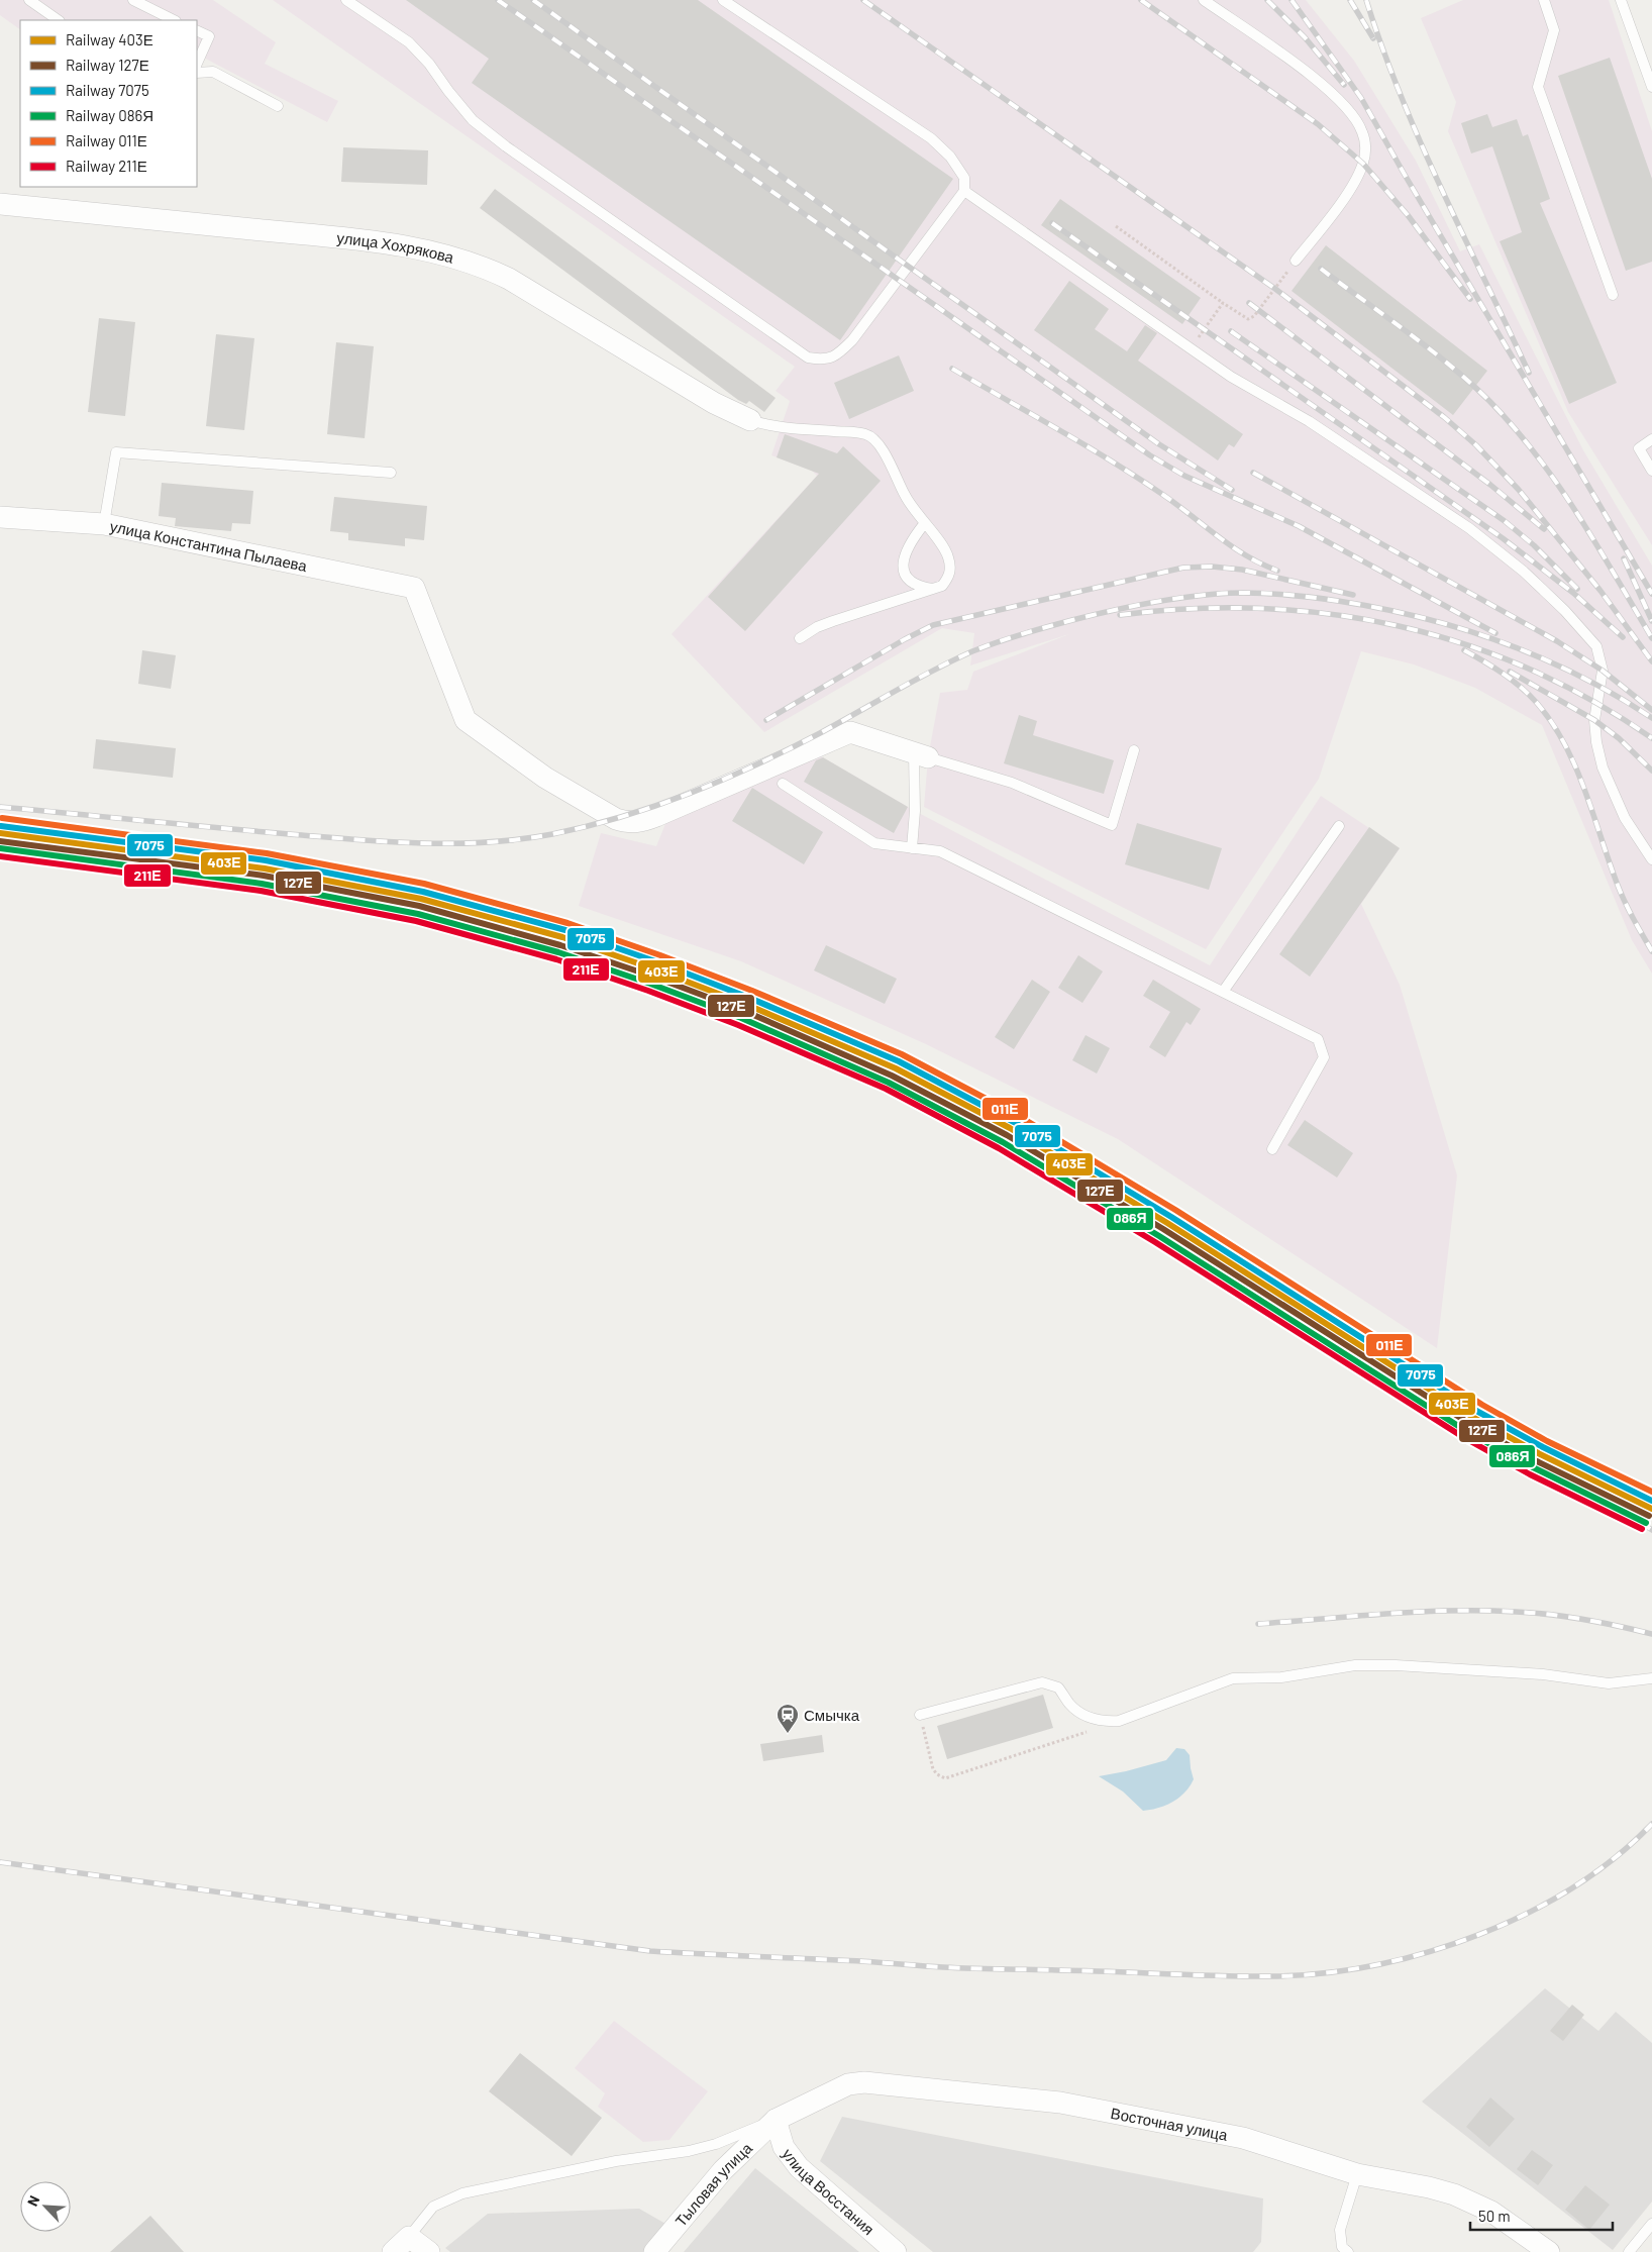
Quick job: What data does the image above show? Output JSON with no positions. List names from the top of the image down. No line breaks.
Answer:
{"streets":{"street":["улица Хохрякова","улица Константина Пылаева","Восточная улица","Тыловая улица","улица Восстания"]},"crossings":[["Восточная улица","Тыловая улица"],["Восточная улица","улица Восстания"],["Тыловая улица","улица Восстания"]],"places":{"station":["Смычка"]},"lines":["rail line 011Е","rail line 7075","rail line 403Е","rail line 127Е","rail line 086Я","rail line 211Е"],"legend":["Railway 403Е","Railway 127Е","Railway 7075","Railway 086Я","Railway 011Е","Railway 211Е"],"scale_bar":"50 m","north":"top left"}
